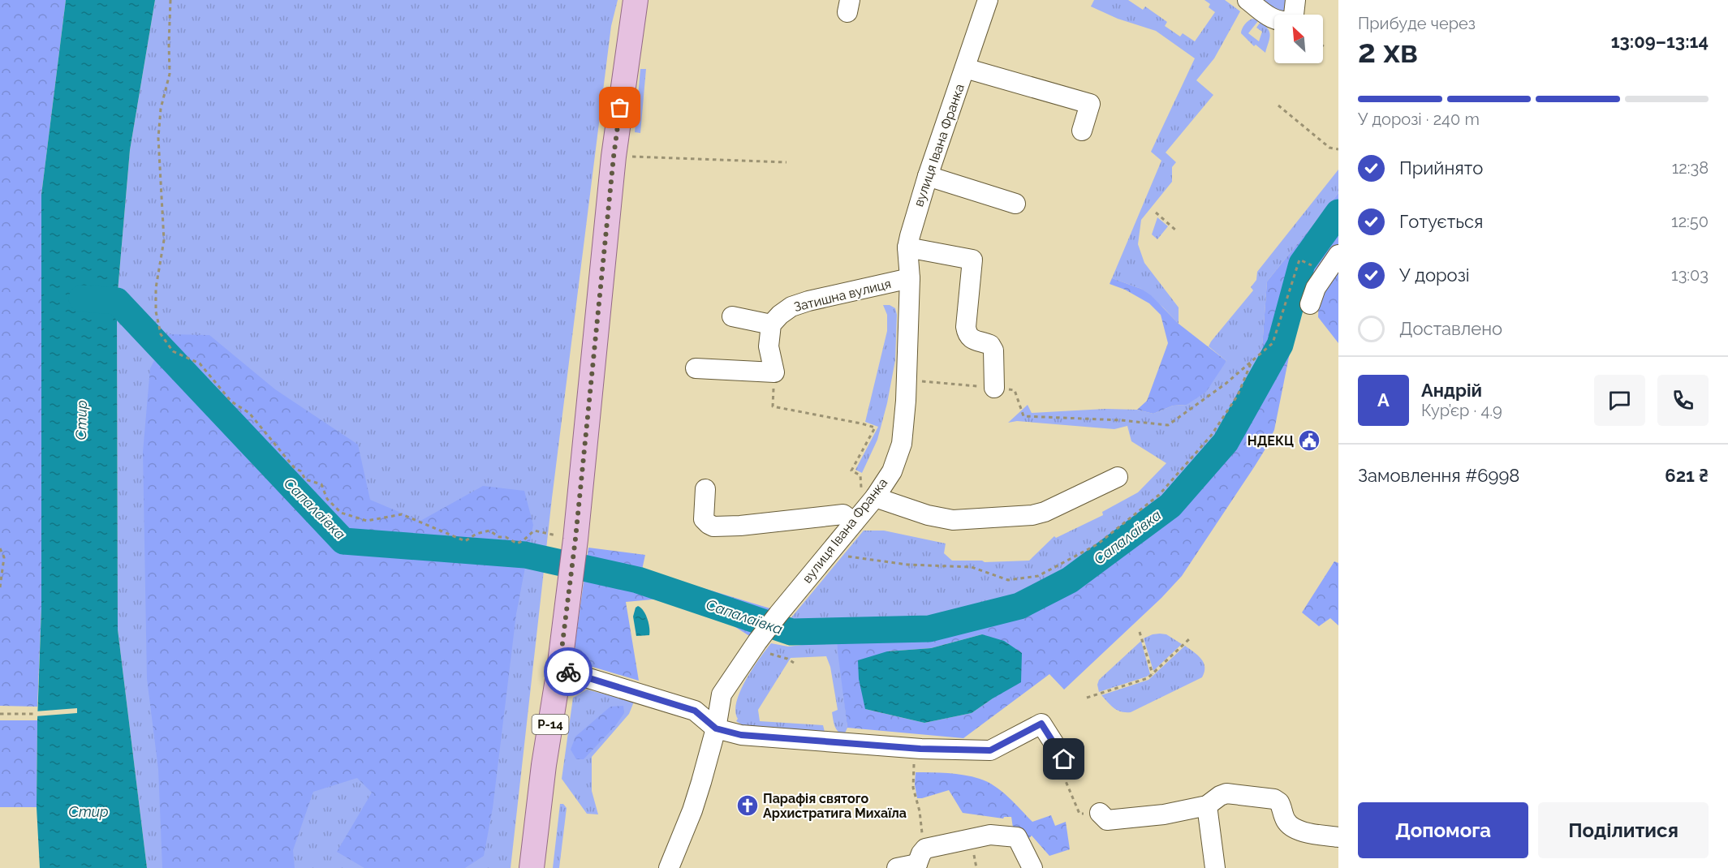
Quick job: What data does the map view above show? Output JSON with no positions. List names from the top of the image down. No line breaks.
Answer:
{"streets":{"main road":["Р-14"],"street":["вулиця Івана Франка","Затишна вулиця"]},"crossings":[["вулиця Івана Франка","Затишна вулиця"]],"water":["Стир","Сапалаївка"],"places":{"public building":["НДЕКЦ"],"church":["Парафія святого Архистратига Михаїла"]},"north":"top left","page":{"heading":["2 хв","Прибуде через","13:09–13:14"],"panel":["Андрій","Кур’єр · 4.9","Замовлення #6998","621 ₴"],"bar":"У дорозі · 240 m","list":[["Прийнято","12:38"],["Готується","12:50"],["У дорозі","13:03"],"Доставлено"],"round":"А","buttons":["Допомога","Поділитися"]}}
